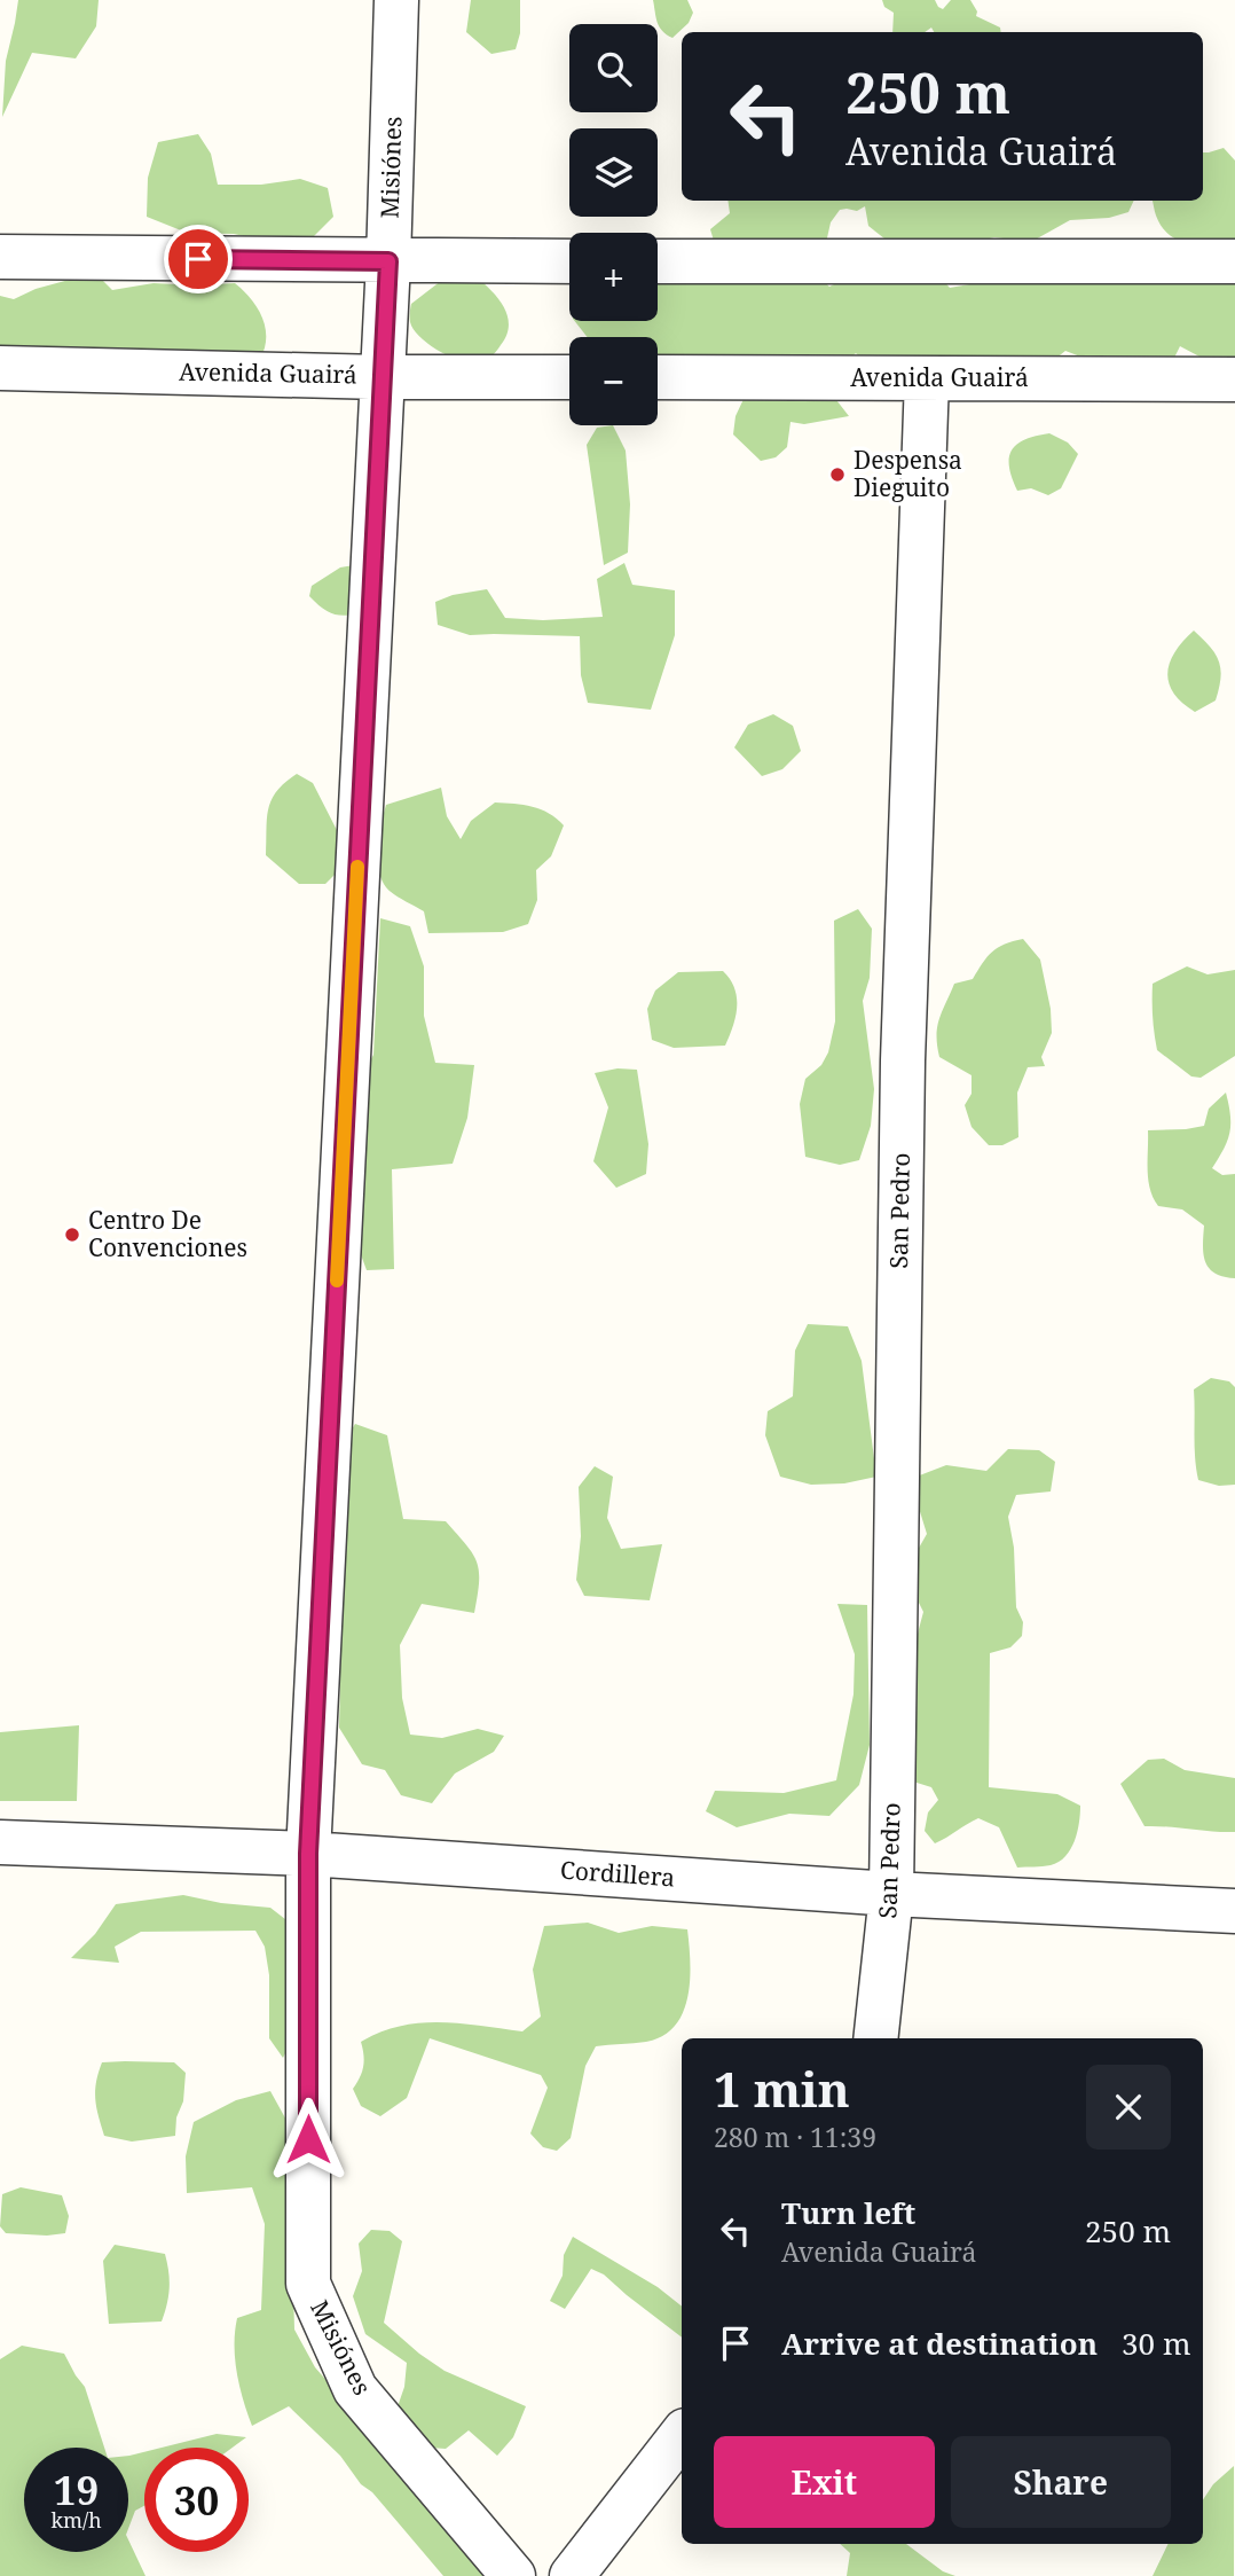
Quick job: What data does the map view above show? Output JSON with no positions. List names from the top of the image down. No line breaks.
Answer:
{"streets":{"street":["Misiónes","Avenida Guairá","San Pedro","Cordillera"]},"crossings":[["Misiónes","Avenida Guairá"],["Misiónes","Cordillera"],["Avenida Guairá","San Pedro"],["San Pedro","Cordillera"]],"places":["Despensa Dieguito","Centro De Convenciones"],"page":{"map_buttons":["+","−"],"turn":["250 m","Avenida Guairá"],"heading":["1 min","280 m · 11:39"],"list":[{"name":"Turn left","note":"Avenida Guairá","value":"250 m"},{"name":"Arrive at destination","value":"30 m"}],"buttons":["Exit","Share"],"speed":"19 km/h","limit":"30"}}
